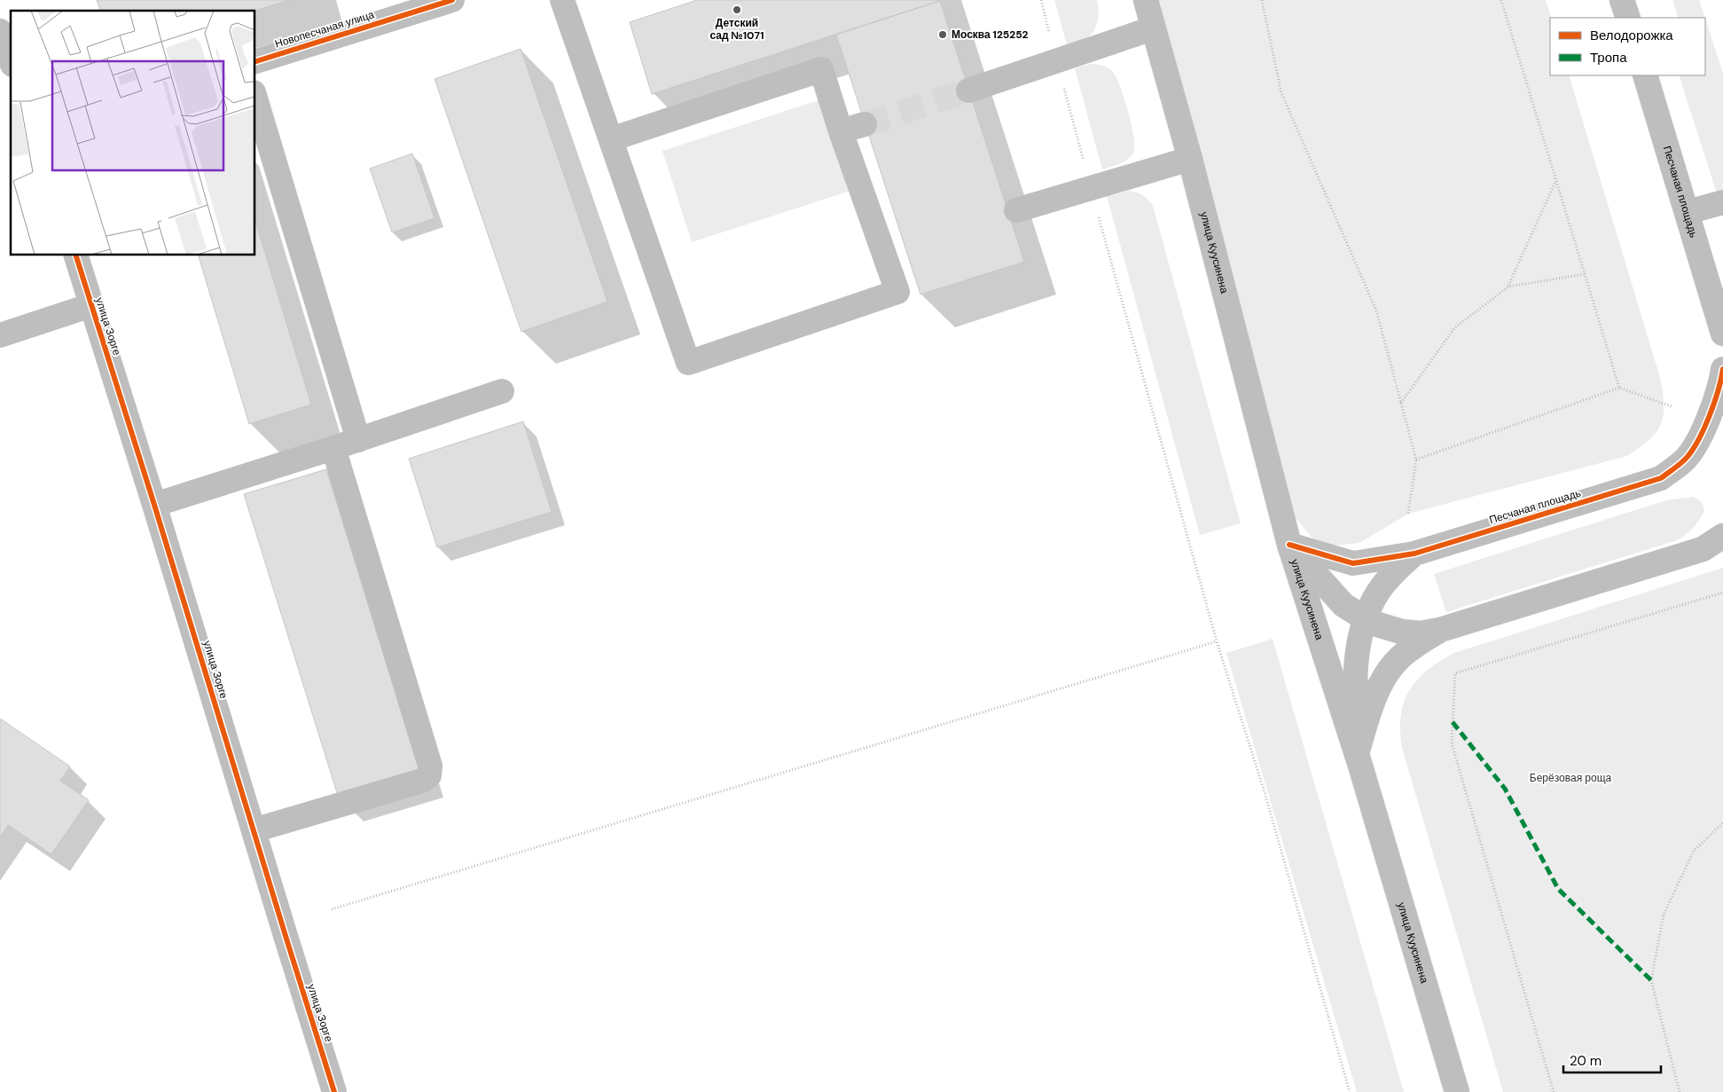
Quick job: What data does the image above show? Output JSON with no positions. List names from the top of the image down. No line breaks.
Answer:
{"streets":{"main road":["Новопесчаная улица","Песчаная площадь","улица Куусинена","улица Зорге"]},"crossings":[["Песчаная площадь","улица Куусинена"]],"parks":["Берёзовая роща"],"places":["Детский сад №1071","Москва 125252"],"legend":["Велодорожка","Тропа"],"scale_bar":"20 m"}
